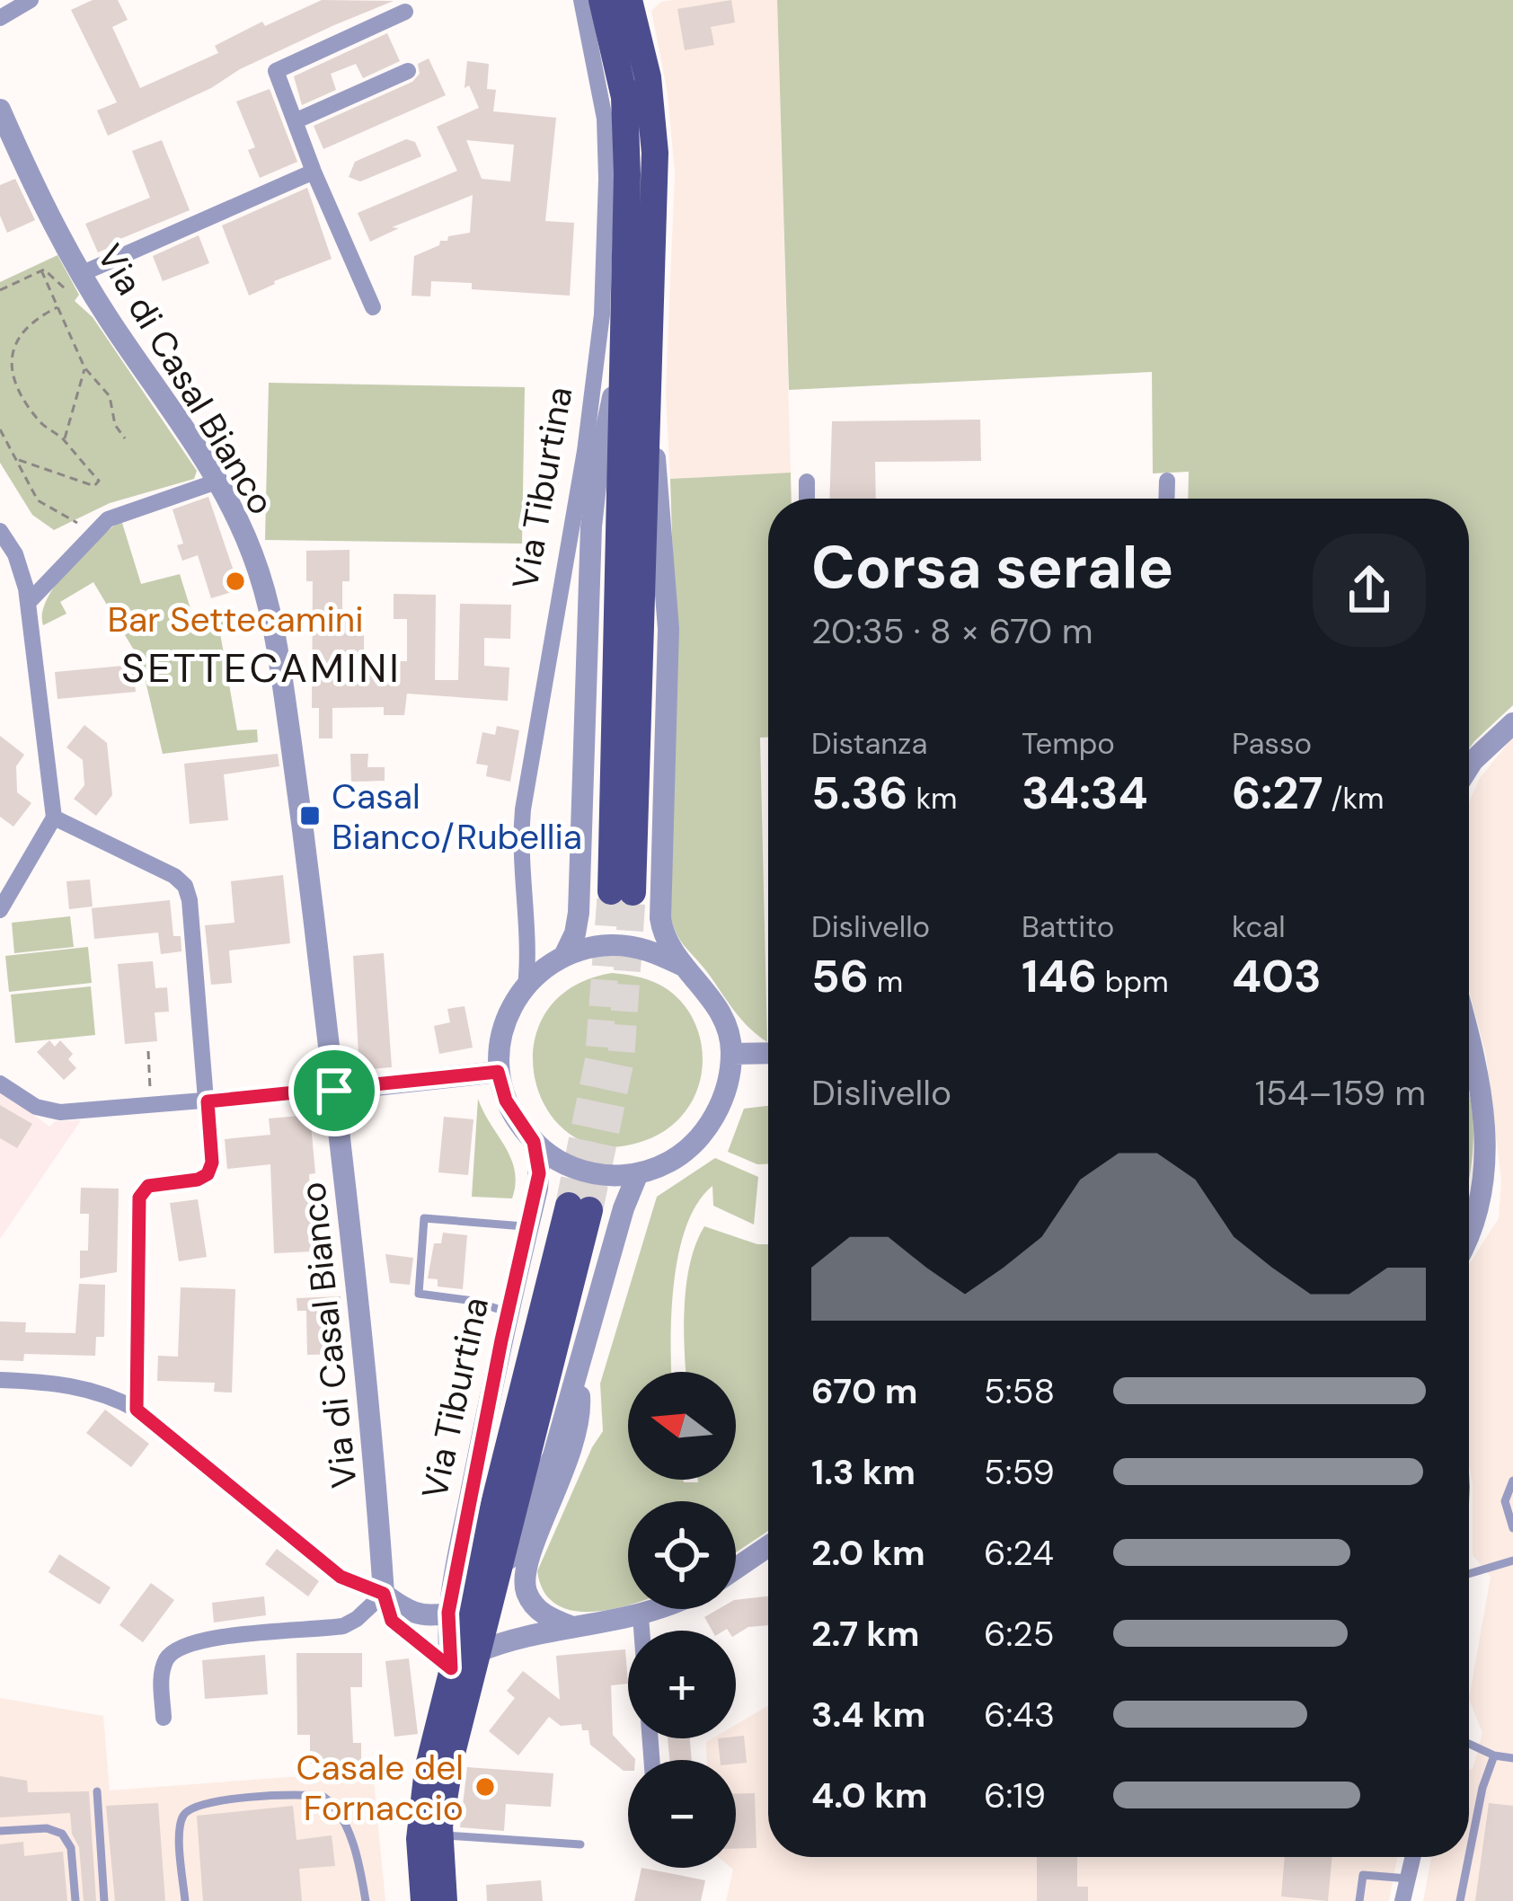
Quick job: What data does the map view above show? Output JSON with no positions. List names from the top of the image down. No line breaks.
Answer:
{"streets":{"main road":["Via Tiburtina"],"street":["Via di Casal Bianco"]},"districts":["SETTECAMINI"],"places":{"other":["Bar Settecamini","Casale del Fornaccio"],"transit":["Casal Bianco/Rubellia"]},"north":"left","page":{"heading":["Corsa serale","20:35 · 8 × 670 m"],"stats":[["Distanza","5.36 km"],["Tempo","34:34"],["Passo","6:27 /km"],["Dislivello","56 m"],["Battito","146 bpm"],["kcal","403"]],"chart":["Dislivello","154–159 m"],"list":[{"name":"670 m","note":"5:58"},{"name":"1.3 km","note":"5:59"},{"name":"2.0 km","note":"6:24"},{"name":"2.7 km","note":"6:25"},{"name":"3.4 km","note":"6:43"},{"name":"4.0 km","note":"6:19"}],"map_buttons":["+","−"]}}
